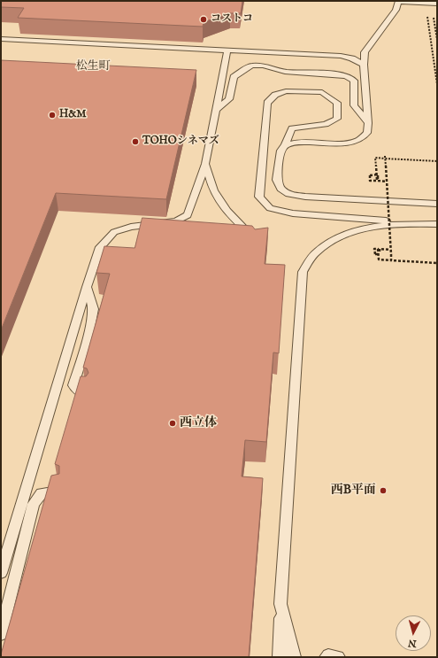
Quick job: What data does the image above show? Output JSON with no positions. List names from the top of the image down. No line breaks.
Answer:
{"districts":["松生町"],"places":["コストコ","H&M","TOHOシネマズ","西立体","西B平面"],"north":"bottom"}
